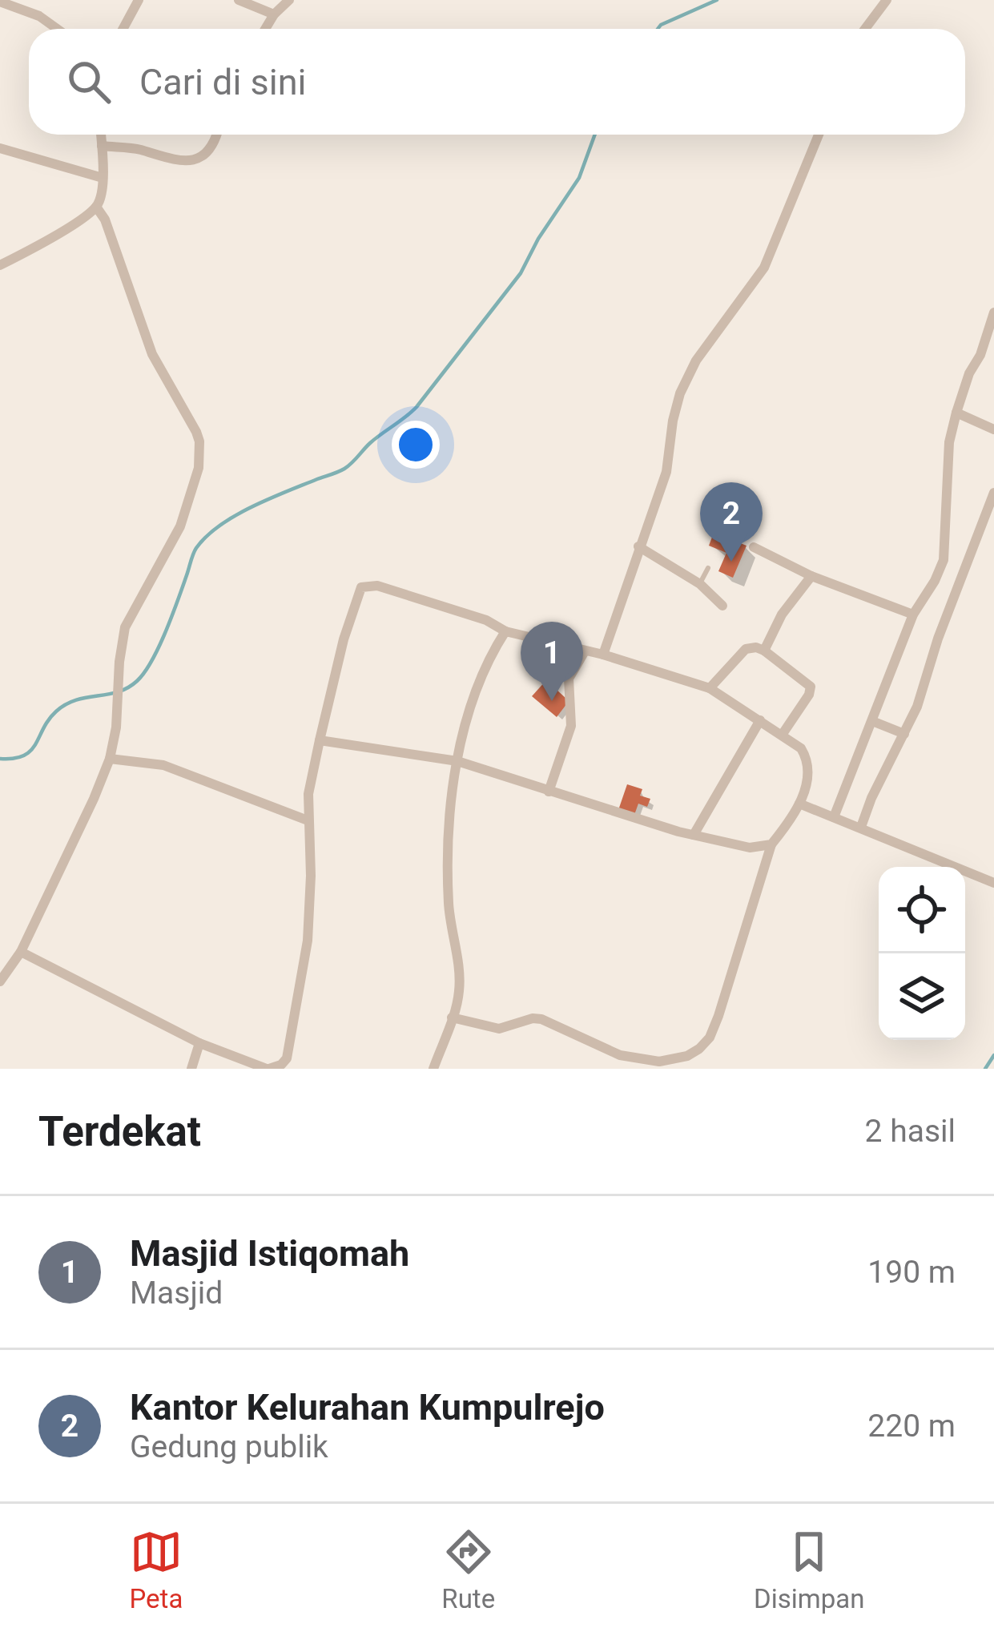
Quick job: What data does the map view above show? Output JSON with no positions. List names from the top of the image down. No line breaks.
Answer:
{"page":{"search":"Cari di sini","pins":["2","1"],"heading":["Terdekat","2 hasil"],"list":[{"mark":"1","name":"Masjid Istiqomah","note":"Masjid","value":"190 m"},{"mark":"2","name":"Kantor Kelurahan Kumpulrejo","note":"Gedung publik","value":"220 m"}],"nav":["Peta","Rute","Disimpan"]}}
